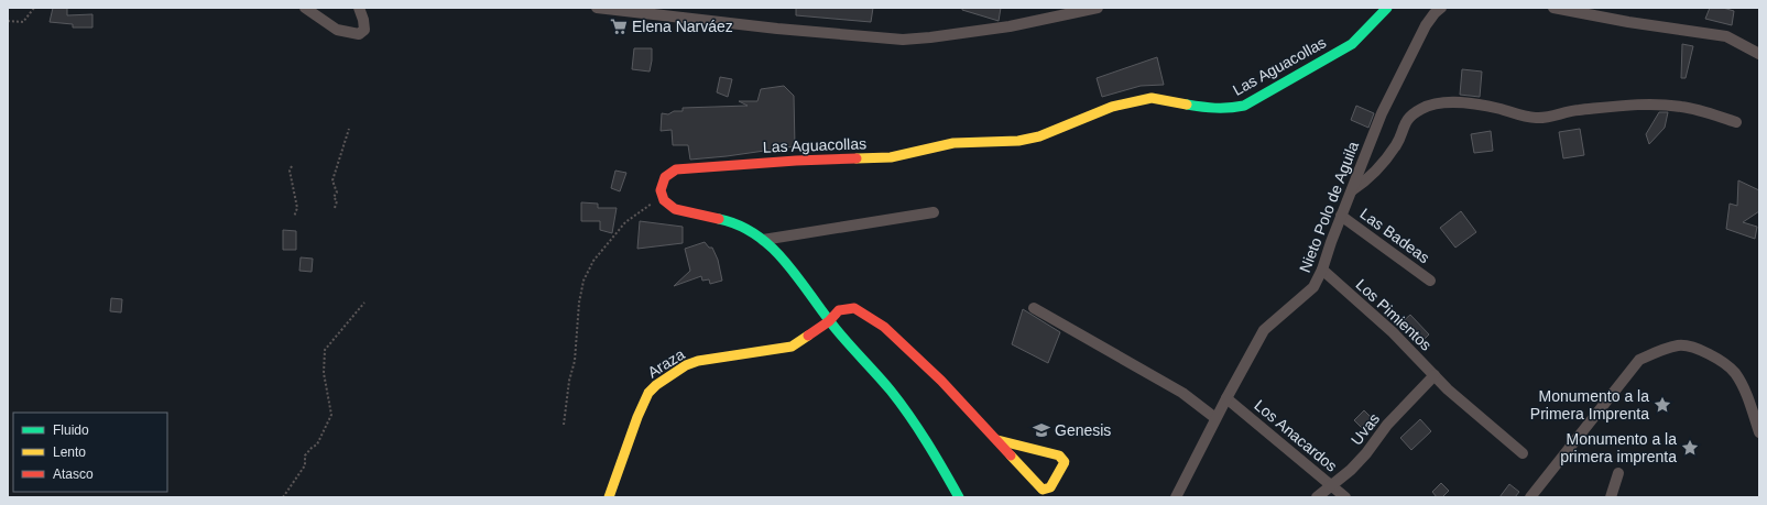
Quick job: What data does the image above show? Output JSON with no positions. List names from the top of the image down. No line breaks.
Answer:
{"streets":{"street":["Las Aguacollas","Nieto Polo de Aguila","Las Badeas","Los Pimientos","Araza","Uvas","Los Anacardos"]},"crossings":[["Nieto Polo de Aguila","Las Badeas"],["Nieto Polo de Aguila","Los Pimientos"],["Nieto Polo de Aguila","Los Anacardos"],["Los Pimientos","Uvas"],["Uvas","Los Anacardos"]],"places":{"supermarket":["Elena Narváez"],"place":["Monumento a la Primera Imprenta","Monumento a la primera imprenta"],"school or university":["Genesis"]},"legend":["Fluido","Lento","Atasco"]}
